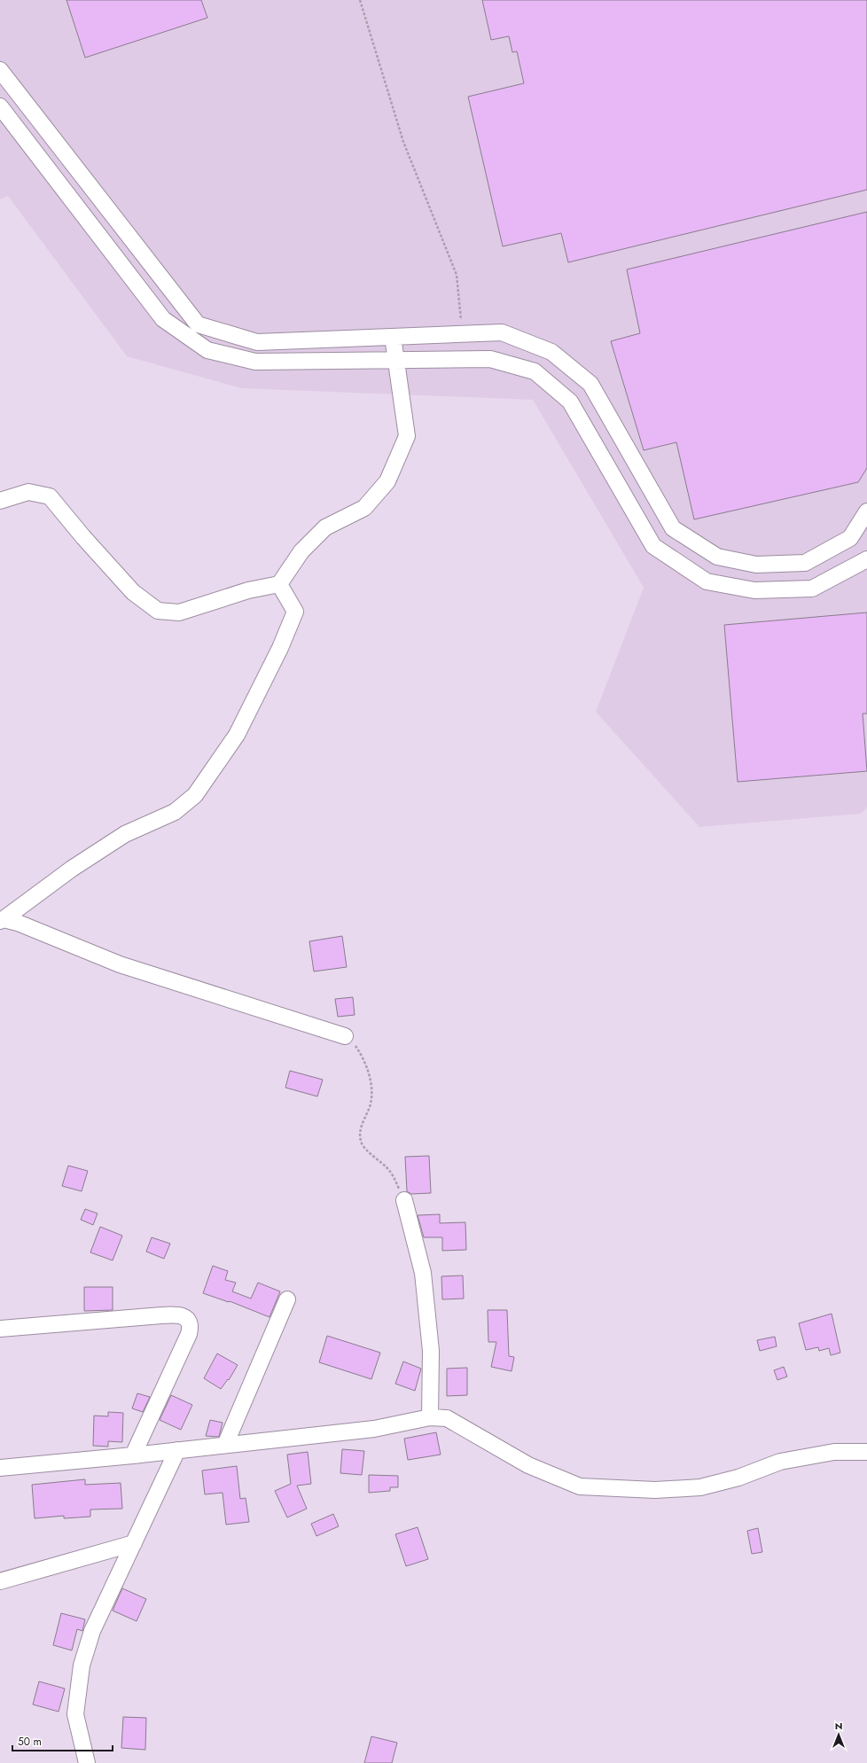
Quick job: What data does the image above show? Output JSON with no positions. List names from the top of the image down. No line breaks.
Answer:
{"scale_bar":"50 m","north":"top"}
